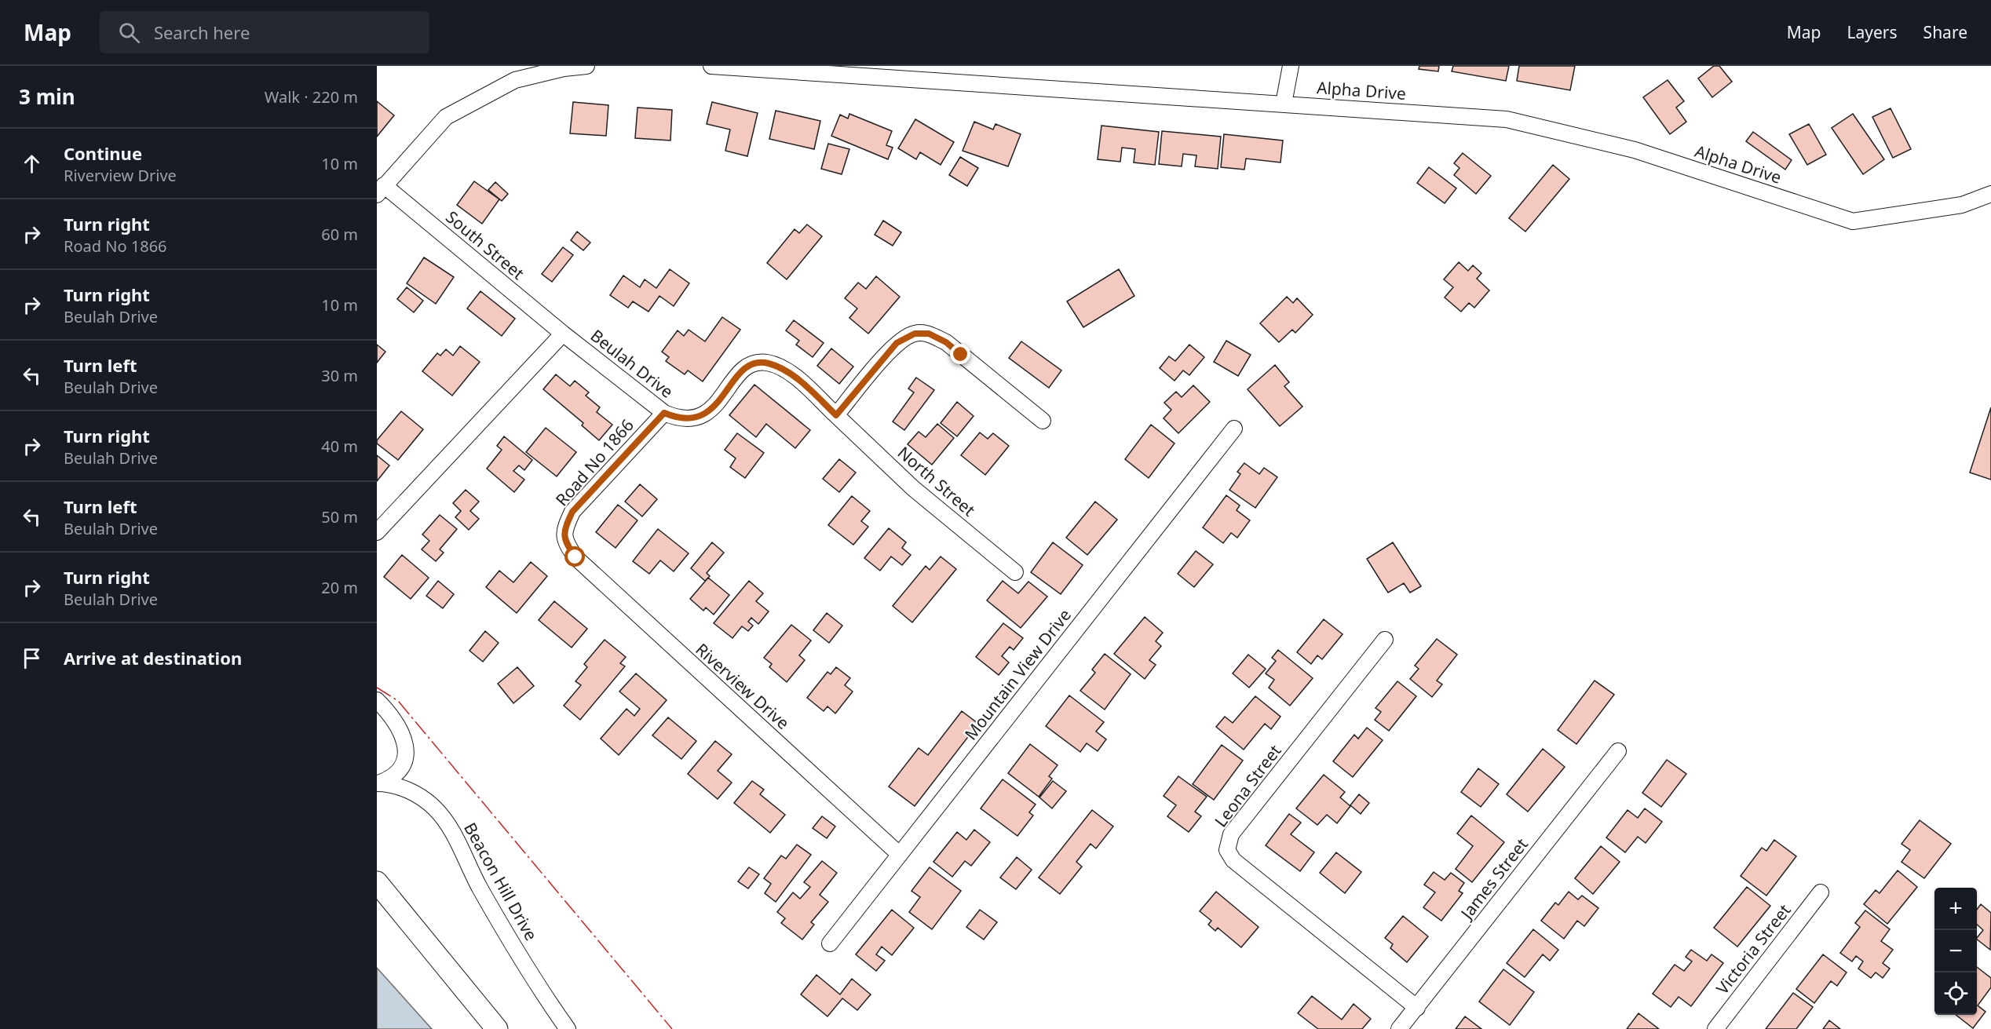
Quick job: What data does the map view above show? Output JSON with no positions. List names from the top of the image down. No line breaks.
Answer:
{"streets":{"street":["Alpha Drive","South Street","Beulah Drive","Road No 1866","North Street","Mountain View Drive","Riverview Drive","Leona Street","James Street","Beacon Hill Drive","Victoria Street"]},"crossings":[["South Street","Beulah Drive"],["Beulah Drive","Road No 1866"],["Beulah Drive","North Street"],["Road No 1866","Riverview Drive"],["Mountain View Drive","Riverview Drive"],["Leona Street","James Street"]],"page":{"header":"Map","search":"Search here","nav":["Map","Layers","Share"],"heading":["3 min","Walk · 220 m"],"list":[["Continue","Riverview Drive","10 m"],["Turn right","Road No 1866","60 m"],["Turn right","Beulah Drive","10 m"],["Turn left","Beulah Drive","30 m"],["Turn right","Beulah Drive","40 m"],["Turn left","Beulah Drive","50 m"],["Turn right","Beulah Drive","20 m"],"Arrive at destination"],"map_buttons":["+","−"]}}
